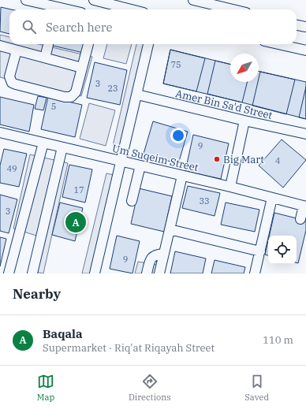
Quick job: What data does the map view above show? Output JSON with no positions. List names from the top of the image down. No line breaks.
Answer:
{"streets":{"street":["Amer Bin Sa'd Street","Um Suqeim Street"]},"places":["Big Mart"],"house_numbers":["75","3","23","5","9","4","49","17","33","3","9"],"north":"bottom left","page":{"search":"Search here","pins":"A","heading":"Nearby","list":[{"mark":"A","name":"Baqala","note":"Supermarket · Riq'at Riqayah Street","value":"110 m"}],"nav":["Map","Directions","Saved"]}}
